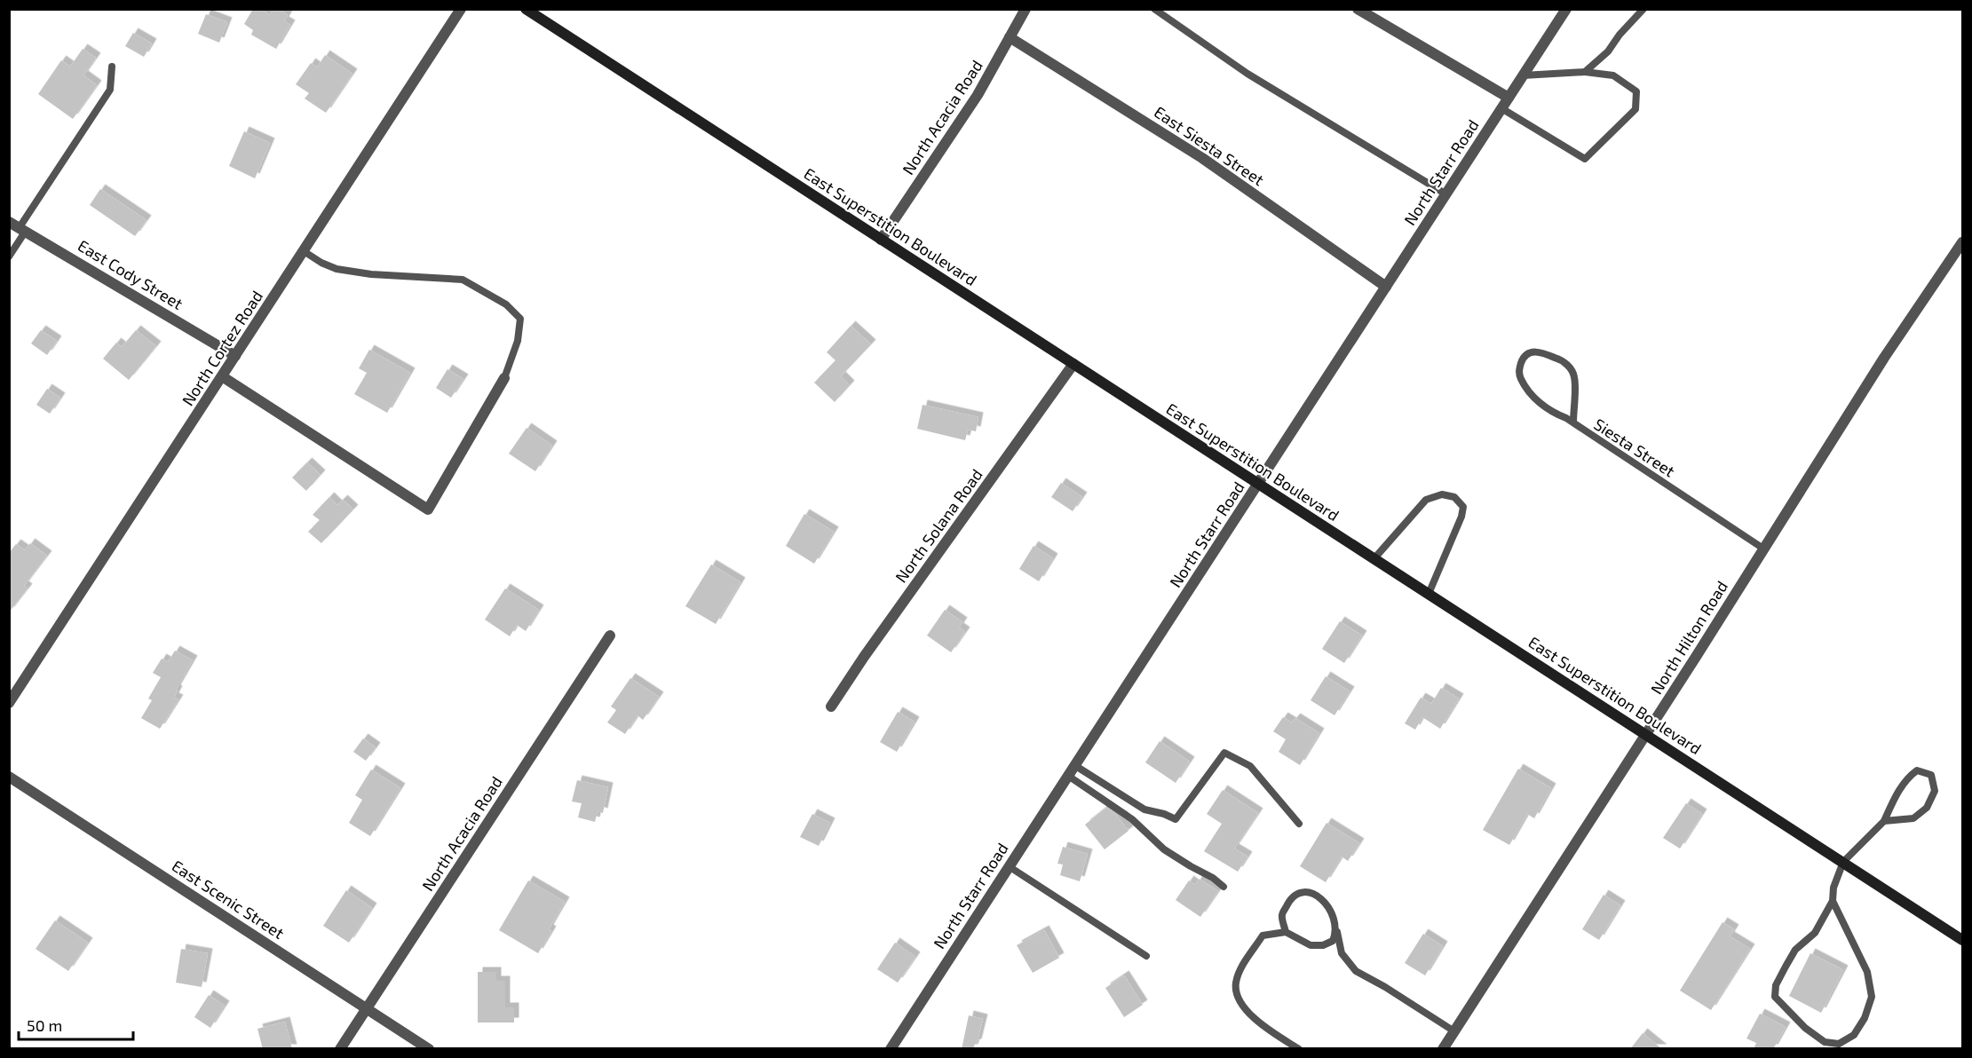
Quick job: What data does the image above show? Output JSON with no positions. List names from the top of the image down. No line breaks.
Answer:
{"streets":{"main road":["East Superstition Boulevard"],"street":["North Acacia Road","East Siesta Street","North Starr Road","East Cody Street","North Cortez Road","North Solana Road","North Hilton Road","East Scenic Street"],"lane":["Siesta Street"]},"crossings":[["North Acacia Road","East Siesta Street"],["North Acacia Road","East Superstition Boulevard"],["North Acacia Road","East Scenic Street"],["East Siesta Street","North Starr Road"],["North Starr Road","East Superstition Boulevard"],["East Superstition Boulevard","North Solana Road"],["East Superstition Boulevard","North Hilton Road"],["East Cody Street","North Cortez Road"],["Siesta Street","North Hilton Road"]],"scale_bar":"50 m"}
